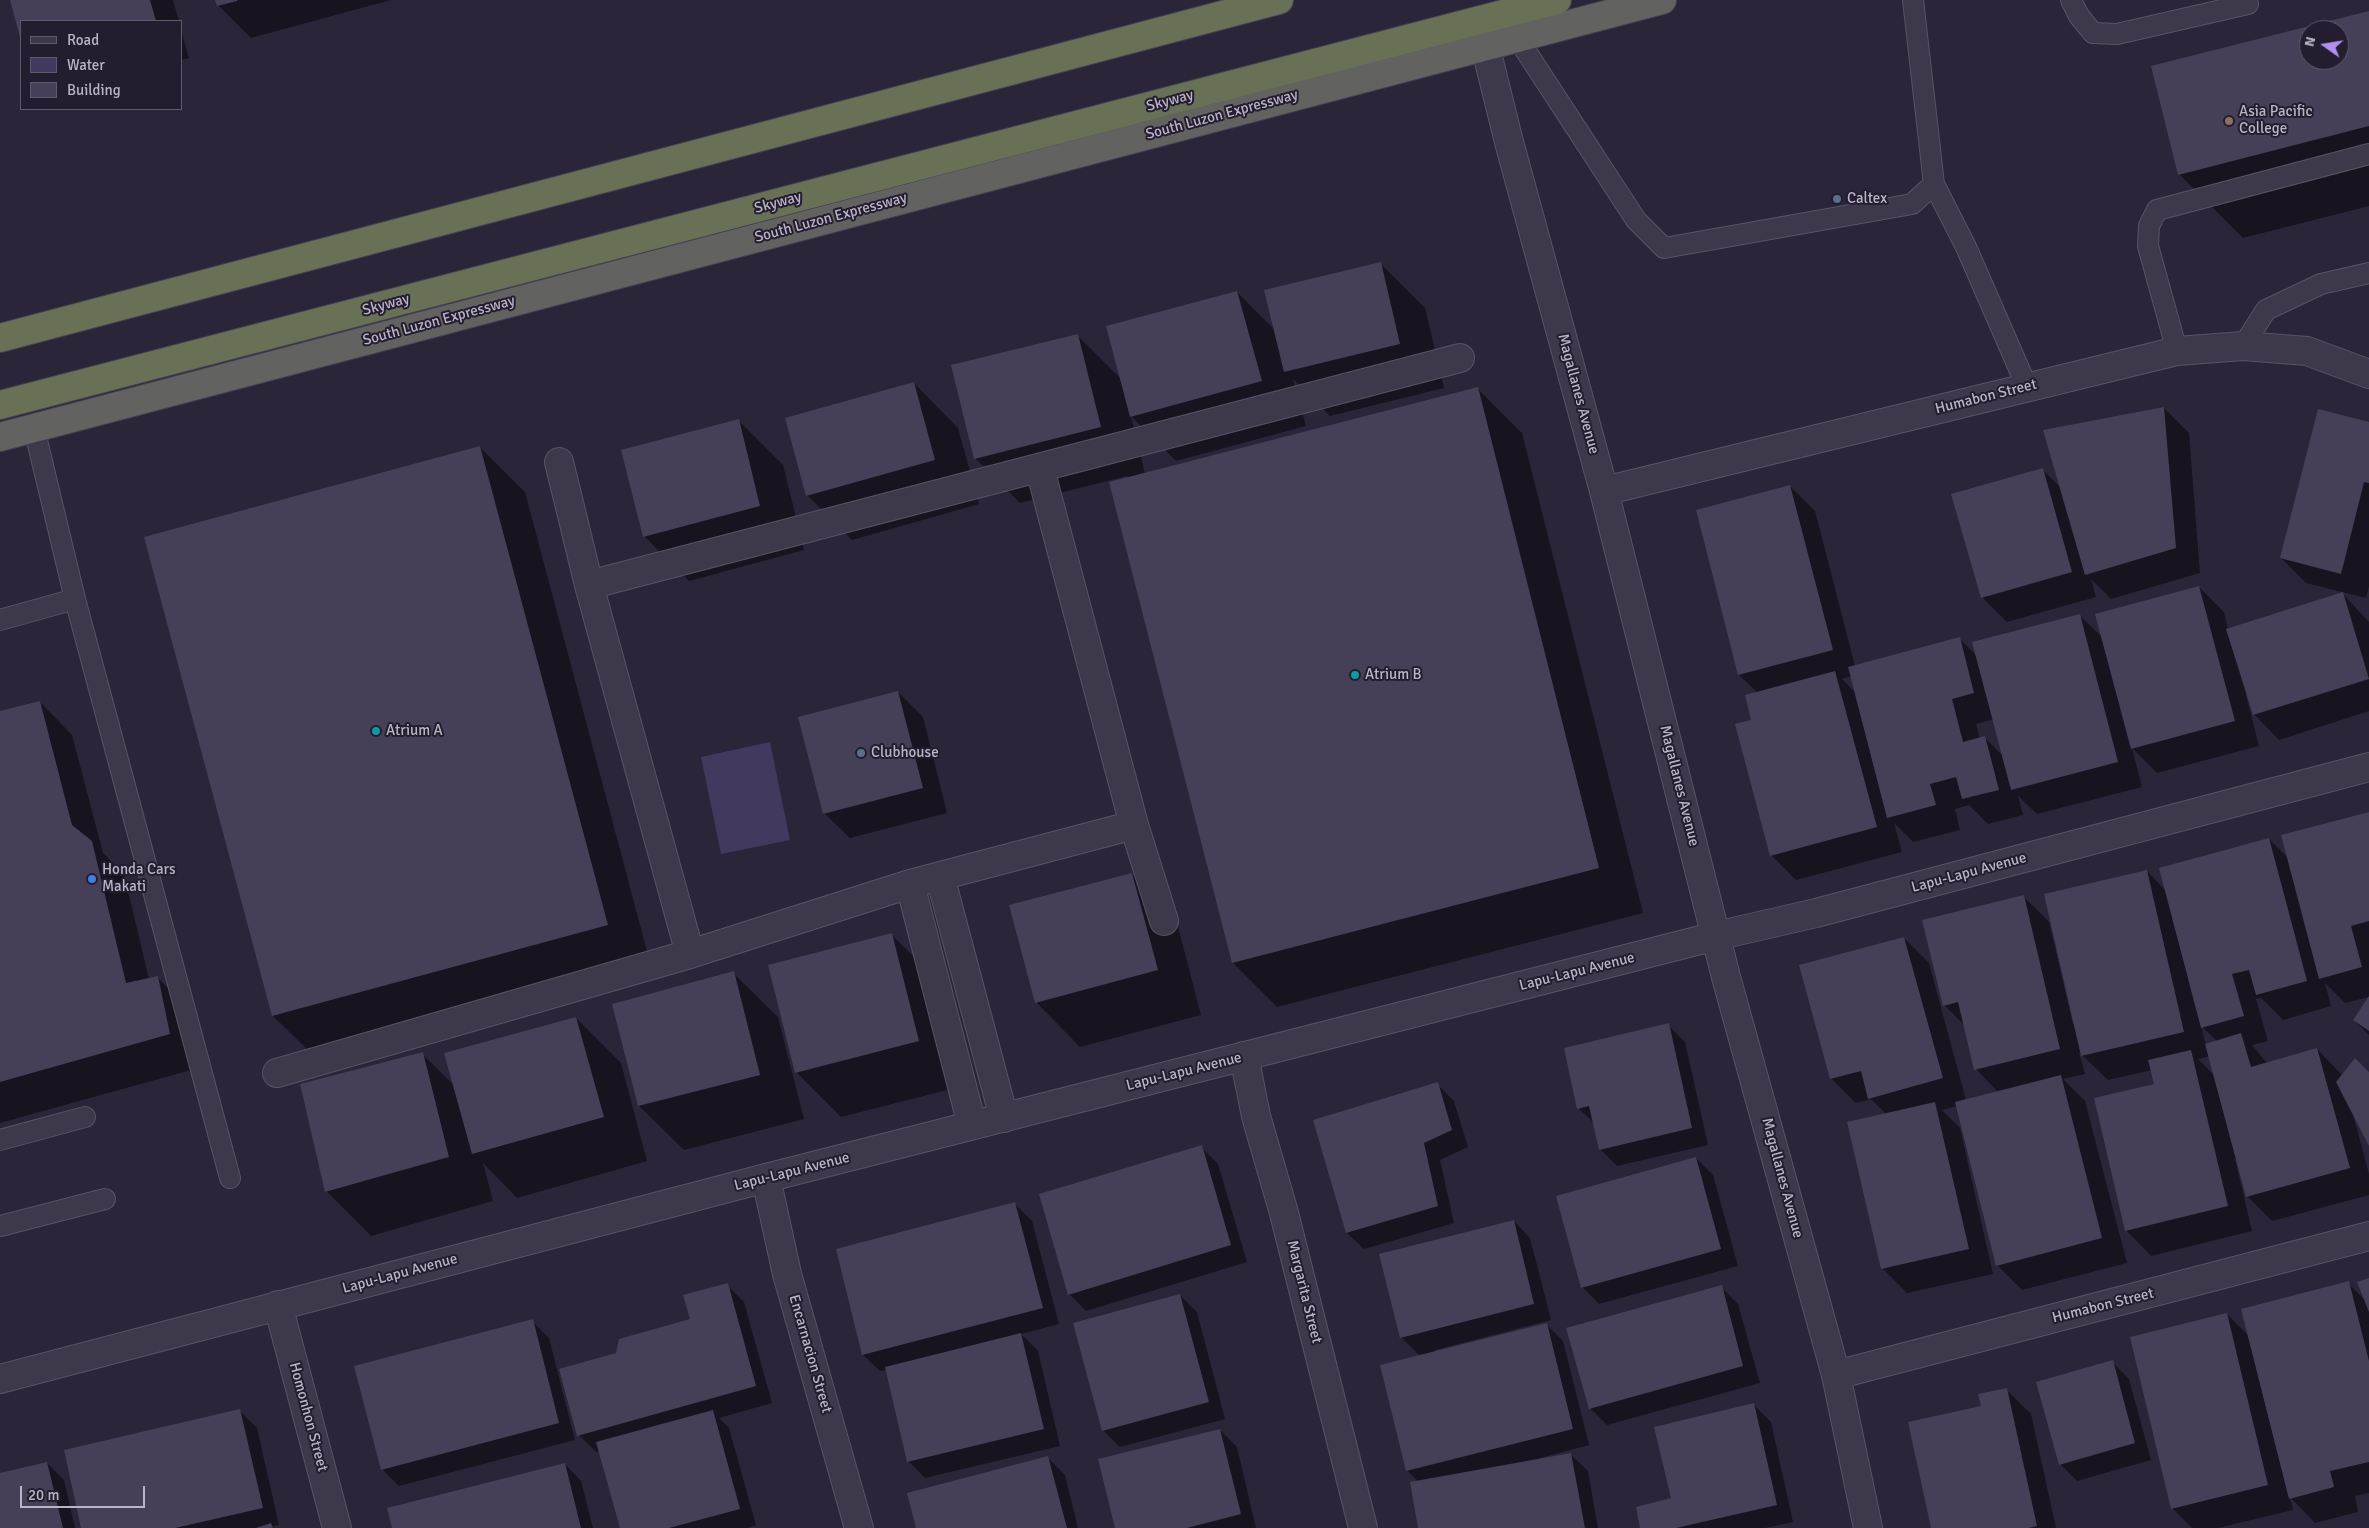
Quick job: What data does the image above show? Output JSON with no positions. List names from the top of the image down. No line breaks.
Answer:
{"streets":{"highway":["Skyway","South Luzon Expressway"],"street":["Magallanes Avenue","Humabon Street","Lapu-Lapu Avenue","Margarita Street","Encarnacion Street","Homonhon Street"]},"crossings":[["South Luzon Expressway","Magallanes Avenue"],["Magallanes Avenue","Humabon Street"],["Magallanes Avenue","Lapu-Lapu Avenue"],["Lapu-Lapu Avenue","Margarita Street"],["Lapu-Lapu Avenue","Encarnacion Street"],["Lapu-Lapu Avenue","Homonhon Street"]],"places":["Asia Pacific College","Caltex","Atrium B","Atrium A","Clubhouse","Honda Cars Makati"],"legend":["Road","Water","Building"],"scale_bar":"20 m","north":"left"}
